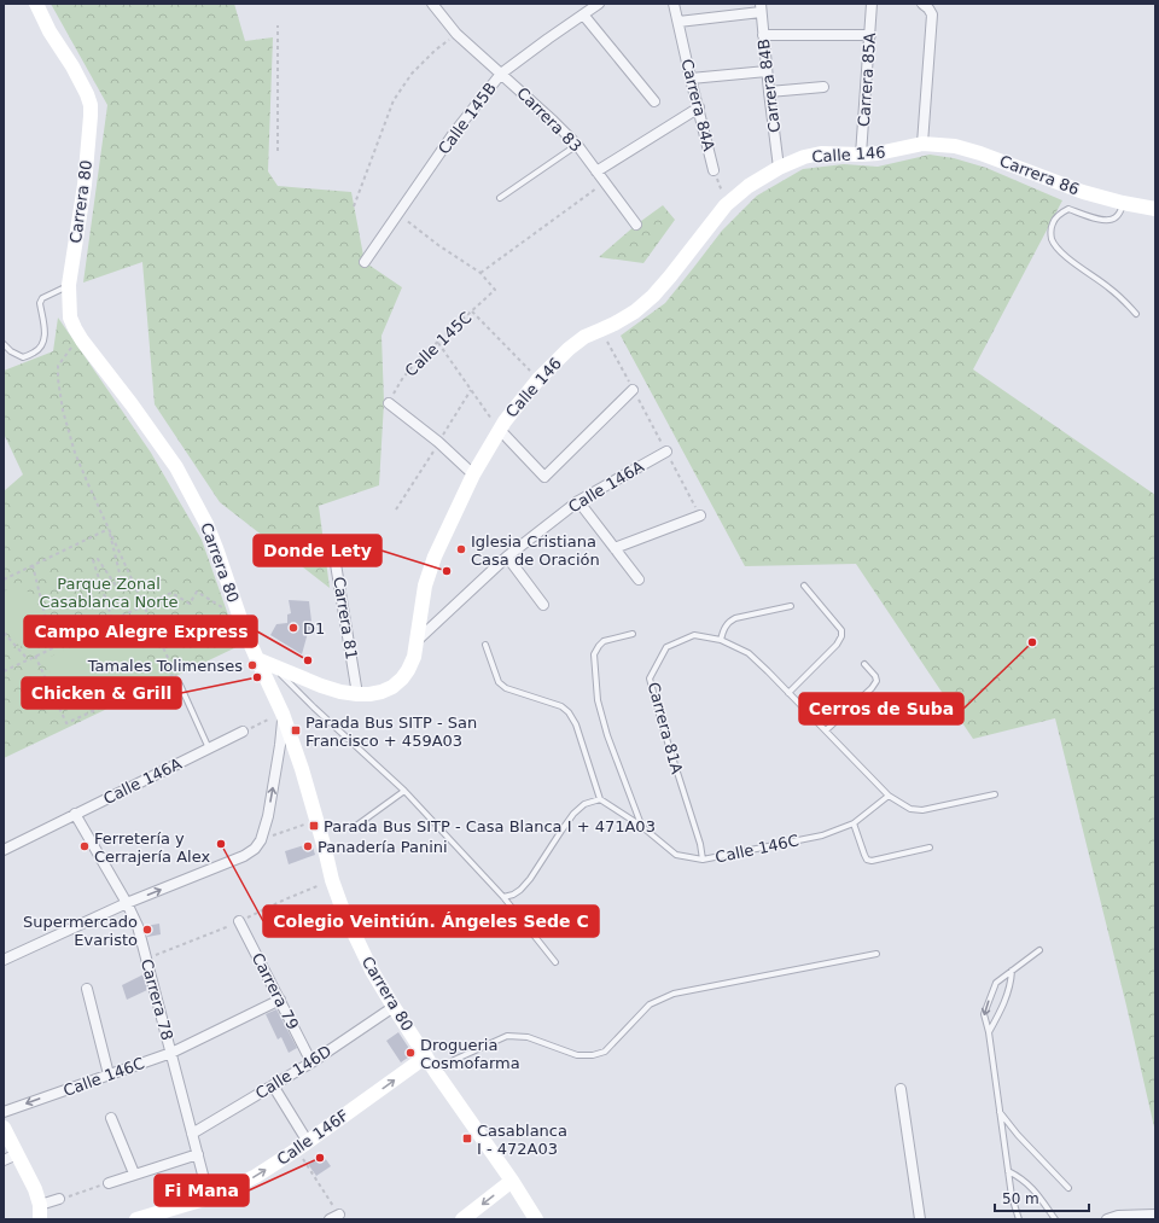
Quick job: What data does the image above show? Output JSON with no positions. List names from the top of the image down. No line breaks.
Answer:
{"streets":{"street":["Carrera 85A","Carrera 84B","Carrera 84A","Calle 145B","Carrera 83","Calle 146","Carrera 86","Carrera 80","Calle 146A","Carrera 81","Calle 146C","Carrera 79","Carrera 78","Calle 146D","Calle 146F"],"lane":["Carrera 81A"],"path":["Calle 145C"]},"crossings":[["Carrera 85A","Calle 146"],["Carrera 84B","Calle 146"],["Carrera 84A","Calle 146"],["Calle 145B","Carrera 83"],["Calle 146","Carrera 86"],["Calle 146","Carrera 80"],["Calle 146","Calle 146A"],["Calle 146","Carrera 81"],["Carrera 80","Calle 146D"],["Carrera 80","Calle 146F"],["Calle 146A","Carrera 78"],["Carrera 81A","Calle 146C"],["Calle 146C","Carrera 79"],["Calle 146C","Carrera 78"],["Carrera 79","Calle 146D"],["Carrera 78","Calle 146D"],["Carrera 78","Calle 146F"]],"one_way":["Calle 146F"],"parks":["Parque Zonal Casablanca Norte"],"places":{"other":["Iglesia Cristiana Casa de Oración","Donde Lety","D1","Cerros de Suba","Campo Alegre Express","Tamales Tolimenses","Chicken & Grill","Colegio Veintiún. Ángeles Sede C","Ferretería y Cerrajería Alex","Panadería Panini","Supermercado Evaristo","Drogueria Cosmofarma","Fi Mana"],"transit":["Parada Bus SITP - San Francisco + 459A03","Parada Bus SITP - Casa Blanca I + 471A03","Casablanca I - 472A03"]},"scale_bar":"50 m"}
